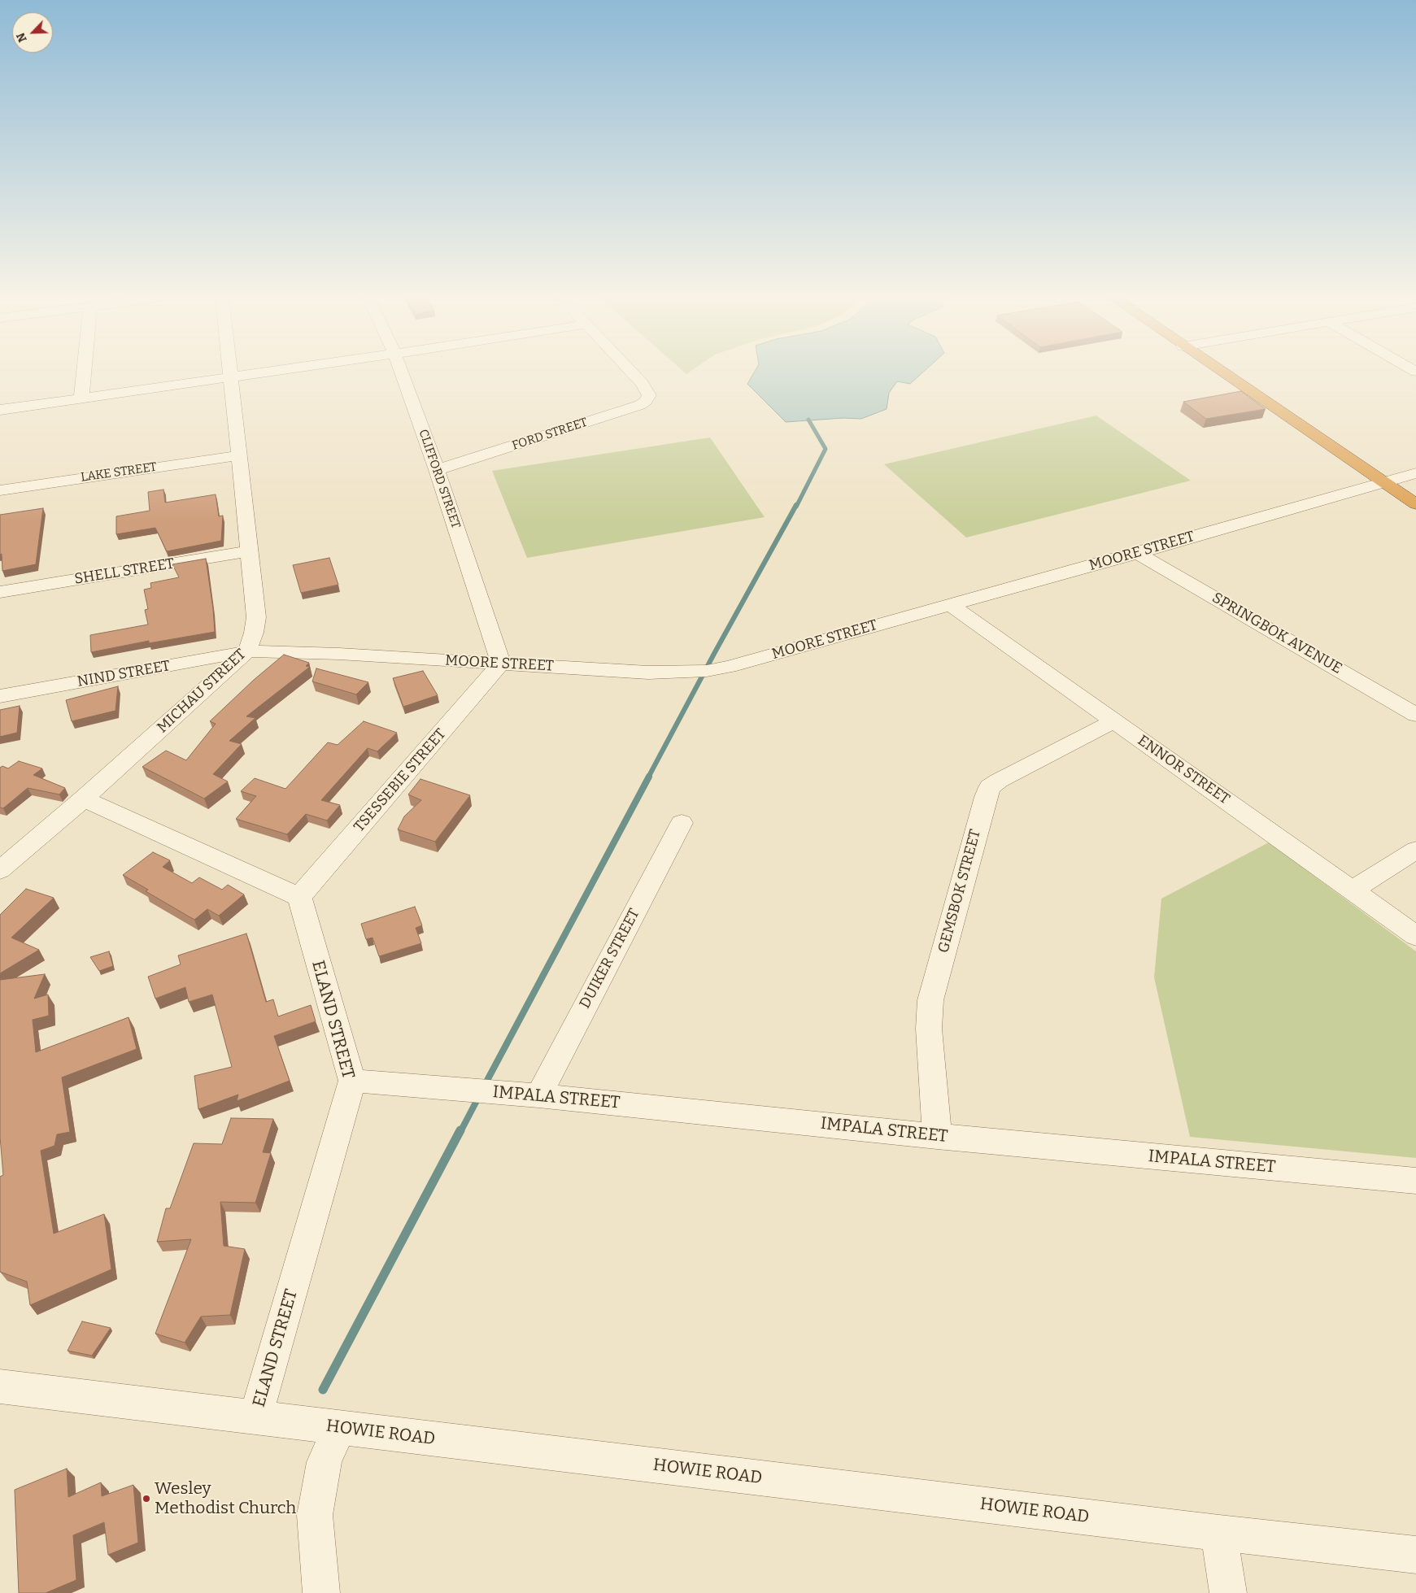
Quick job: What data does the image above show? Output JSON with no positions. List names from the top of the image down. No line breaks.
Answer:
{"streets":{"street":["FORD STREET","LAKE STREET","CLIFFORD STREET","MOORE STREET","SHELL STREET","SPRINGBOK AVENUE","NIND STREET","MICHAU STREET","ENNOR STREET","TSESSEBIE STREET","GEMSBOK STREET","DUIKER STREET","ELAND STREET","IMPALA STREET","HOWIE ROAD"]},"crossings":[["FORD STREET","CLIFFORD STREET"],["LAKE STREET","MICHAU STREET"],["CLIFFORD STREET","MOORE STREET"],["CLIFFORD STREET","TSESSEBIE STREET"],["MOORE STREET","SPRINGBOK AVENUE"],["MOORE STREET","NIND STREET"],["MOORE STREET","MICHAU STREET"],["MOORE STREET","ENNOR STREET"],["MOORE STREET","TSESSEBIE STREET"],["SHELL STREET","MICHAU STREET"],["NIND STREET","MICHAU STREET"],["ENNOR STREET","GEMSBOK STREET"],["TSESSEBIE STREET","ELAND STREET"],["GEMSBOK STREET","IMPALA STREET"],["DUIKER STREET","IMPALA STREET"],["ELAND STREET","IMPALA STREET"],["ELAND STREET","HOWIE ROAD"]],"places":["Wesley Methodist Church"],"north":"bottom left"}
